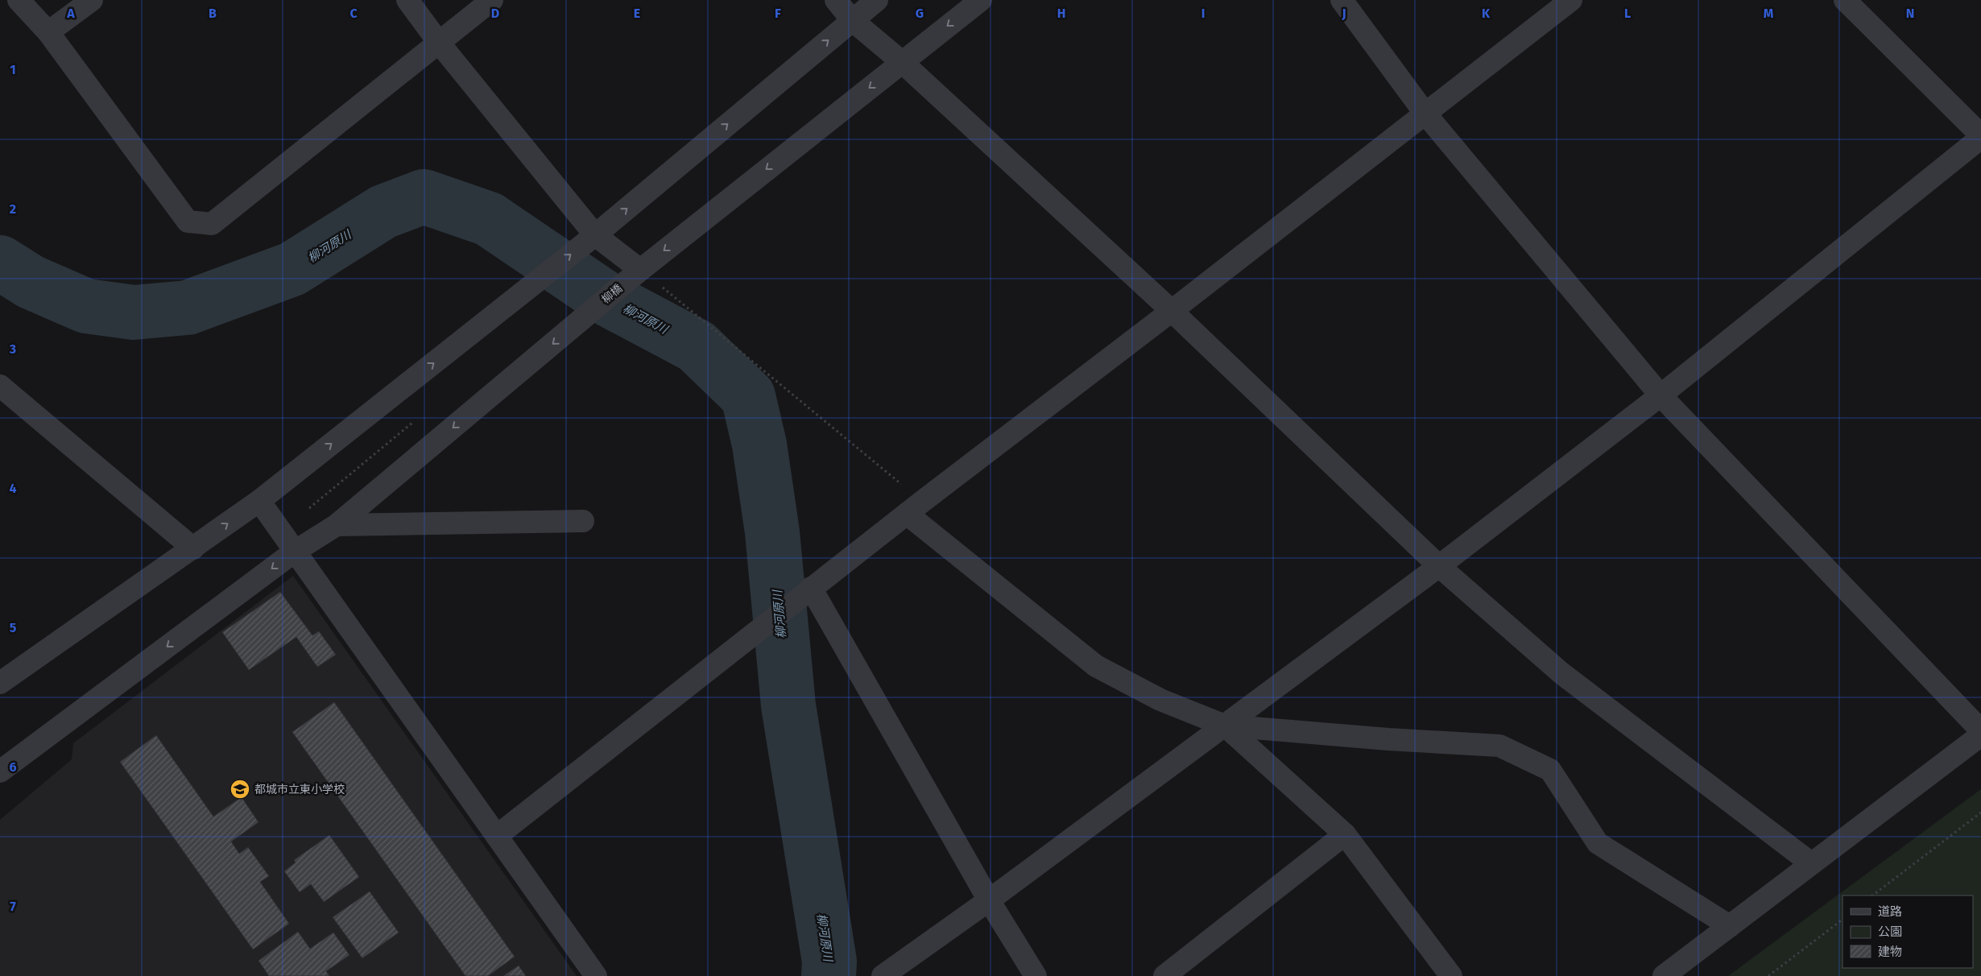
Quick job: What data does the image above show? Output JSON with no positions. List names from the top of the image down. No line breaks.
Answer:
{"streets":{"street":["柳橋"]},"water":["柳河原川"],"places":{"school or university":["都城市立東小学校"]},"legend":["道路","公園","建物"],"grid":{"columns":["A","B","C","D","E","F","G","H","I","J","K","L","M","N"],"rows":["1","2","3","4","5","6","7"]}}
